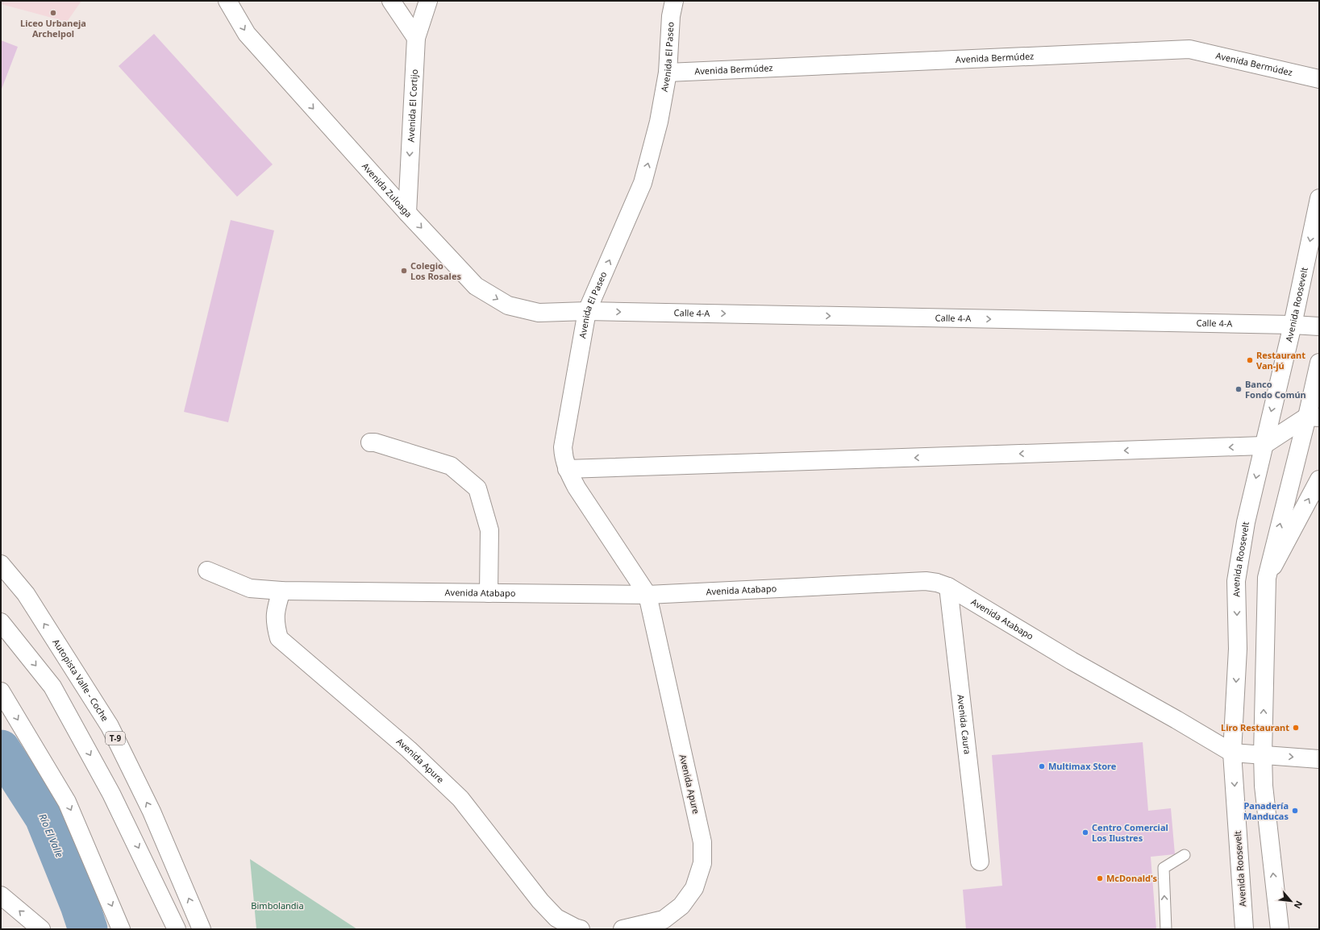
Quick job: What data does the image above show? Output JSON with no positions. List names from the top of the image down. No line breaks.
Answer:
{"streets":{"main road":["Avenida El Paseo","Avenida Bermúdez","Avenida El Cortijo","Avenida Zuloaga","Avenida Roosevelt","Calle 4-A","Avenida Atabapo","Autopista Valle - Coche","Avenida Caura","T-9","Avenida Apure"]},"crossings":[["Avenida El Paseo","Avenida Bermúdez"],["Avenida El Paseo","Avenida Zuloaga"],["Avenida El Paseo","Calle 4-A"],["Avenida El Paseo","Avenida Atabapo"],["Avenida El Paseo","Avenida Apure"],["Avenida El Cortijo","Avenida Zuloaga"],["Avenida Zuloaga","Calle 4-A"],["Avenida Roosevelt","Calle 4-A"],["Avenida Roosevelt","Avenida Atabapo"],["Avenida Atabapo","Avenida Caura"],["Avenida Atabapo","Avenida Apure"]],"one_way":["Avenida El Paseo","Avenida El Cortijo","Avenida Zuloaga"],"water":["Río El Valle"],"parks":["Bimbolandia"],"places":["Liceo Urbaneja Archelpol","Colegio Los Rosales","Restaurant Van-jú","Banco Fondo Común","Liro Restaurant","Multimax Store","Panadería Manducas","Centro Comercial Los Ilustres","McDonald's"],"north":"bottom right"}
